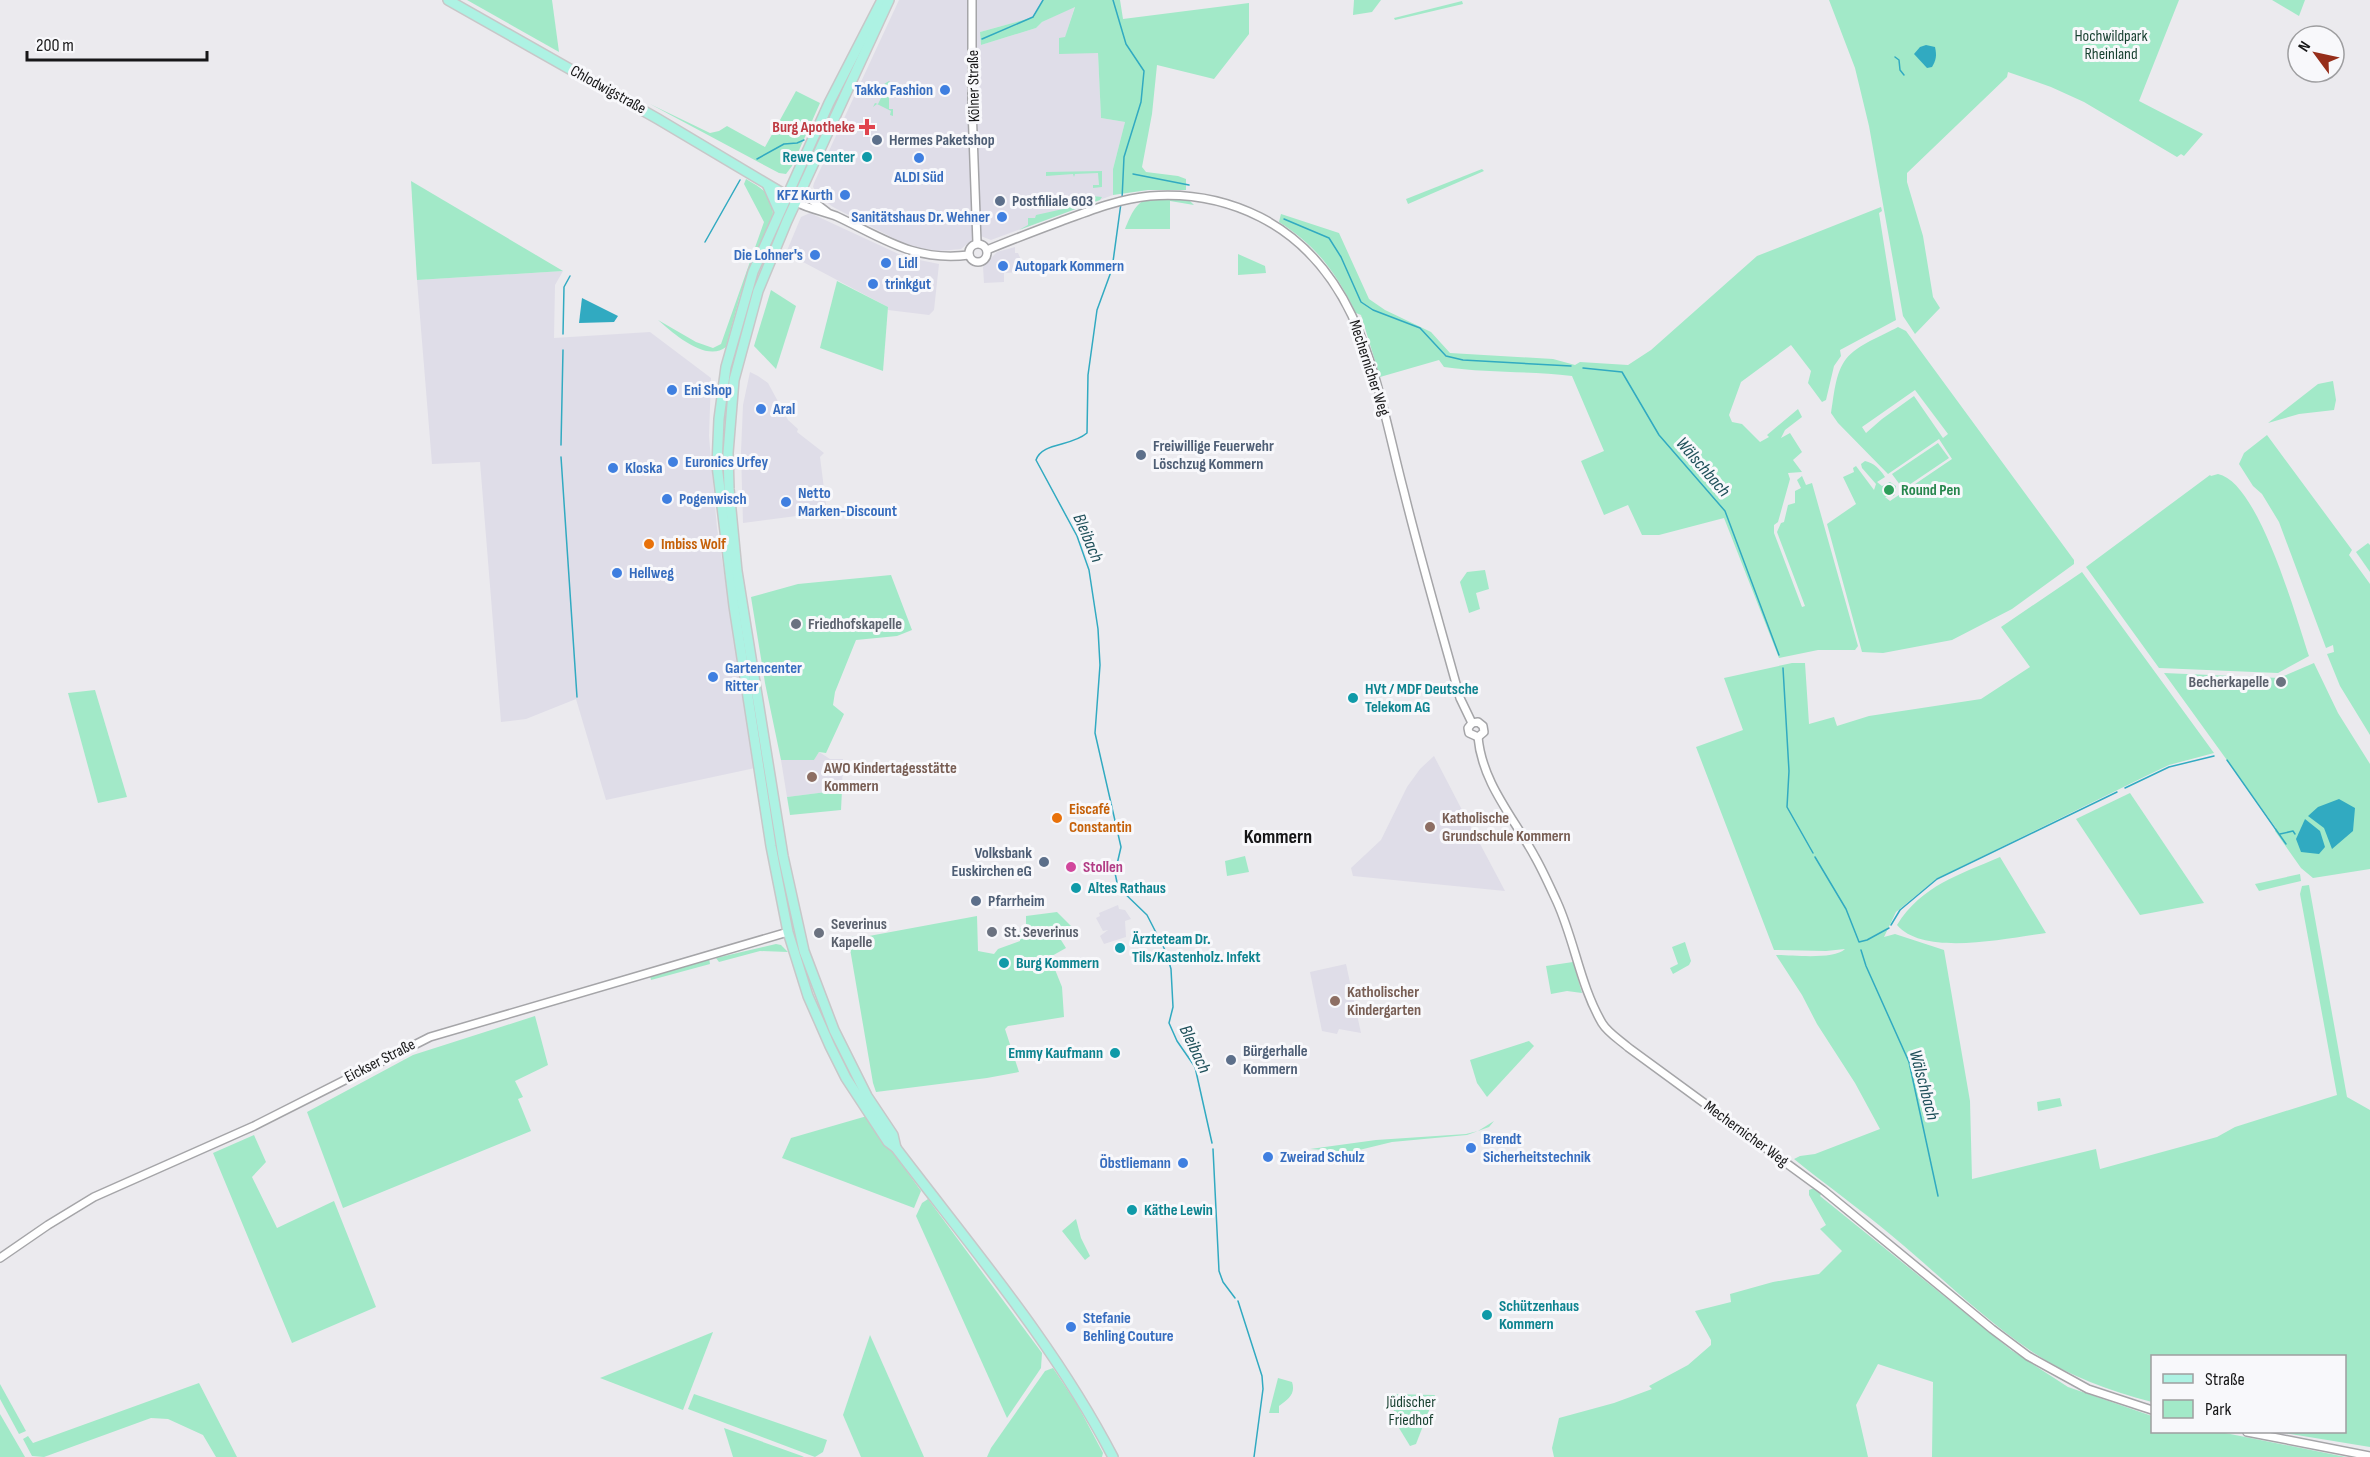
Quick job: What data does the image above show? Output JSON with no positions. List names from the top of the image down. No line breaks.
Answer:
{"streets":{"main road":["Chlodwigstraße"],"street":["Kölner Straße","Mechernicher Weg","Eickser Straße"]},"crossings":[["Kölner Straße","Mechernicher Weg"]],"districts":["Kommern"],"water":["Wälschbach","Bleibach"],"parks":["Hochwildpark Rheinland","Jüdischer Friedhof"],"places":{"other":["Takko Fashion","Hermes Paketshop","Rewe Center","ALDI Süd","KFZ Kurth","Postfiliale 603","Sanitätshaus Dr. Wehner","Die Lohner's","Lidl","Autopark Kommern","trinkgut","Eni Shop","Aral","Freiwillige Feuerwehr Löschzug Kommern","Euronics Urfey","Kloska","Round Pen","Pogenwisch","Netto Marken-Discount","Imbiss Wolf","Hellweg","Friedhofskapelle","Gartencenter Ritter","Becherkapelle","HVt / MDF Deutsche Telekom AG","AWO Kindertagesstätte Kommern","Eiscafé Constantin","Katholische Grundschule Kommern","Volksbank Euskirchen eG","Stollen","Altes Rathaus","Pfarrheim","St. Severinus","Severinus Kapelle","Ärzteteam Dr. Tils/Kastenholz. Infekt","Burg Kommern","Katholischer Kindergarten","Emmy Kaufmann","Bürgerhalle Kommern","Brendt Sicherheitstechnik","Zweirad Schulz","Öbstliemann","Käthe Lewin","Schützenhaus Kommern","Stefanie Behling Couture"],"health":["Burg Apotheke"]},"legend":["Straße","Park"],"scale_bar":"200 m","north":"top left"}
